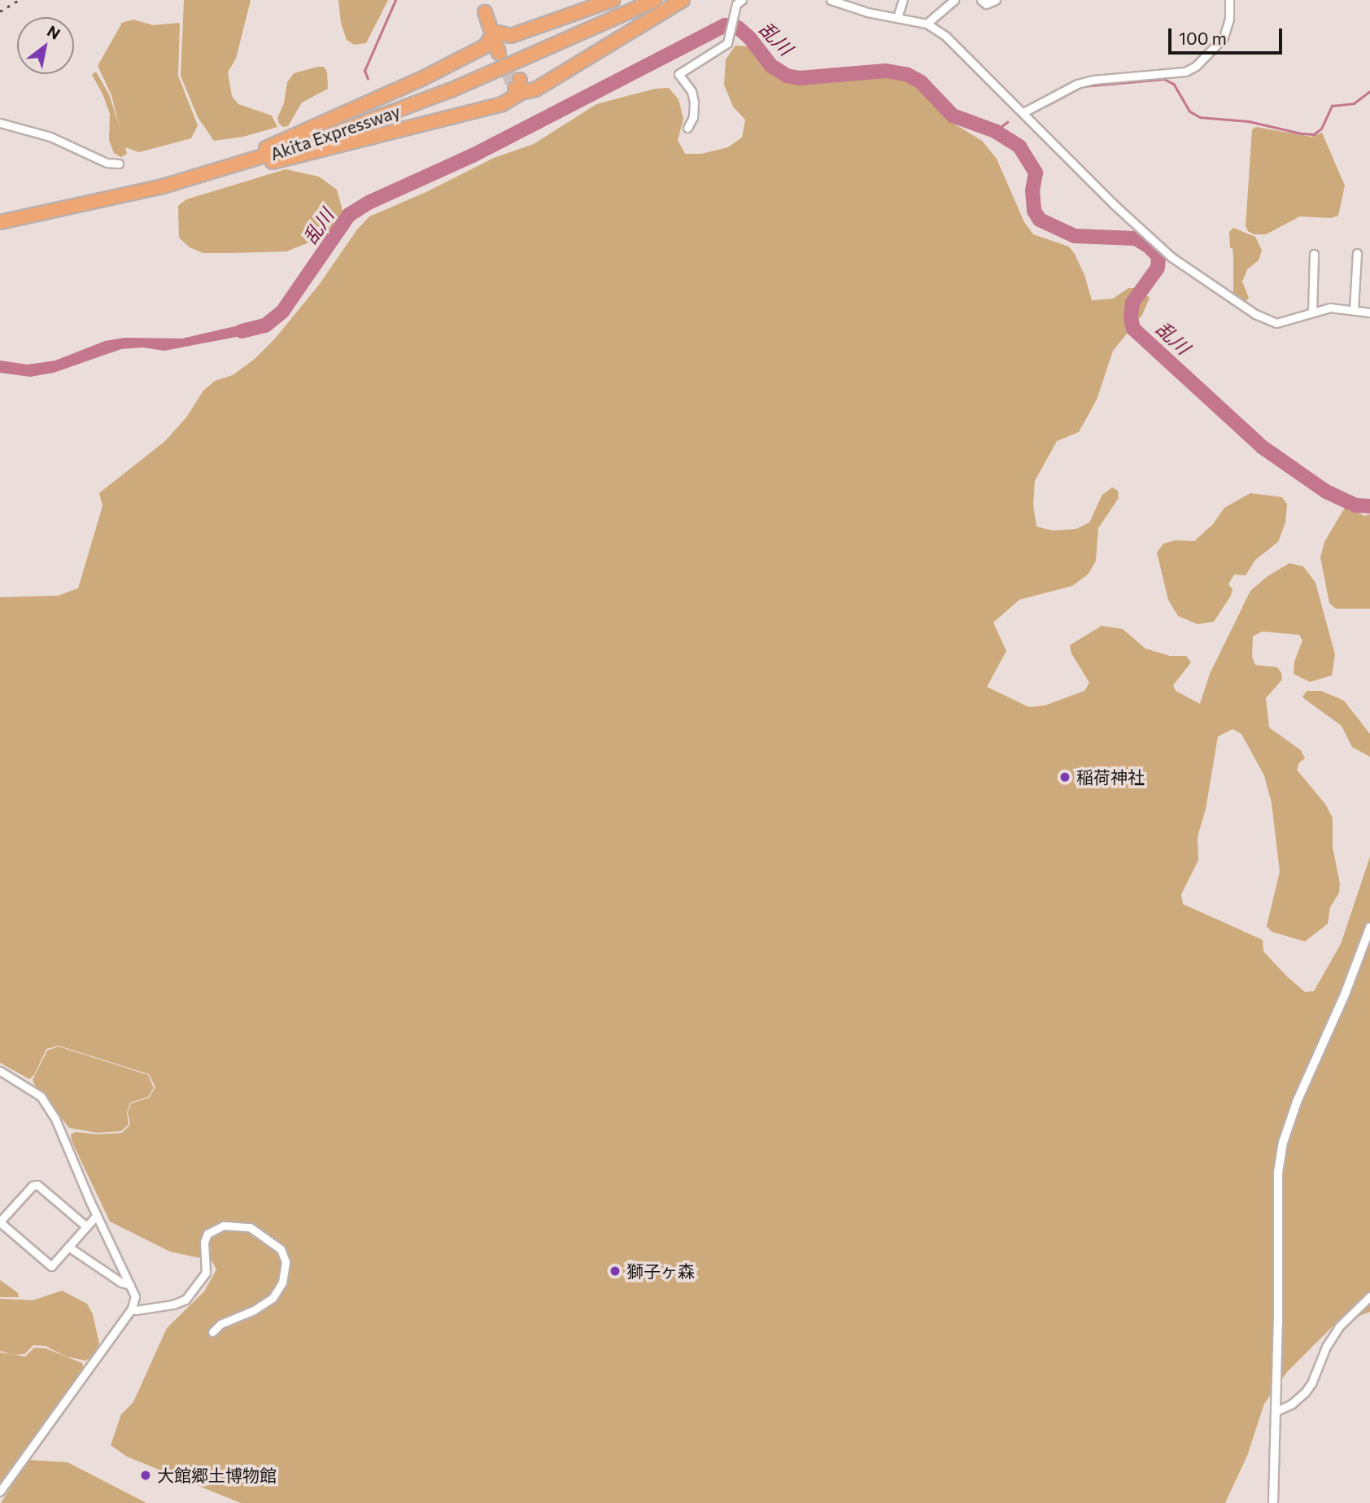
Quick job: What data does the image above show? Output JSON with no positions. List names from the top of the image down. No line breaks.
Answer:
{"streets":{"highway":["Akita Expressway"]},"water":["乱川"],"places":["稲荷神社","獅子ヶ森","大館郷土博物館"],"scale_bar":"100 m","north":"top right"}
